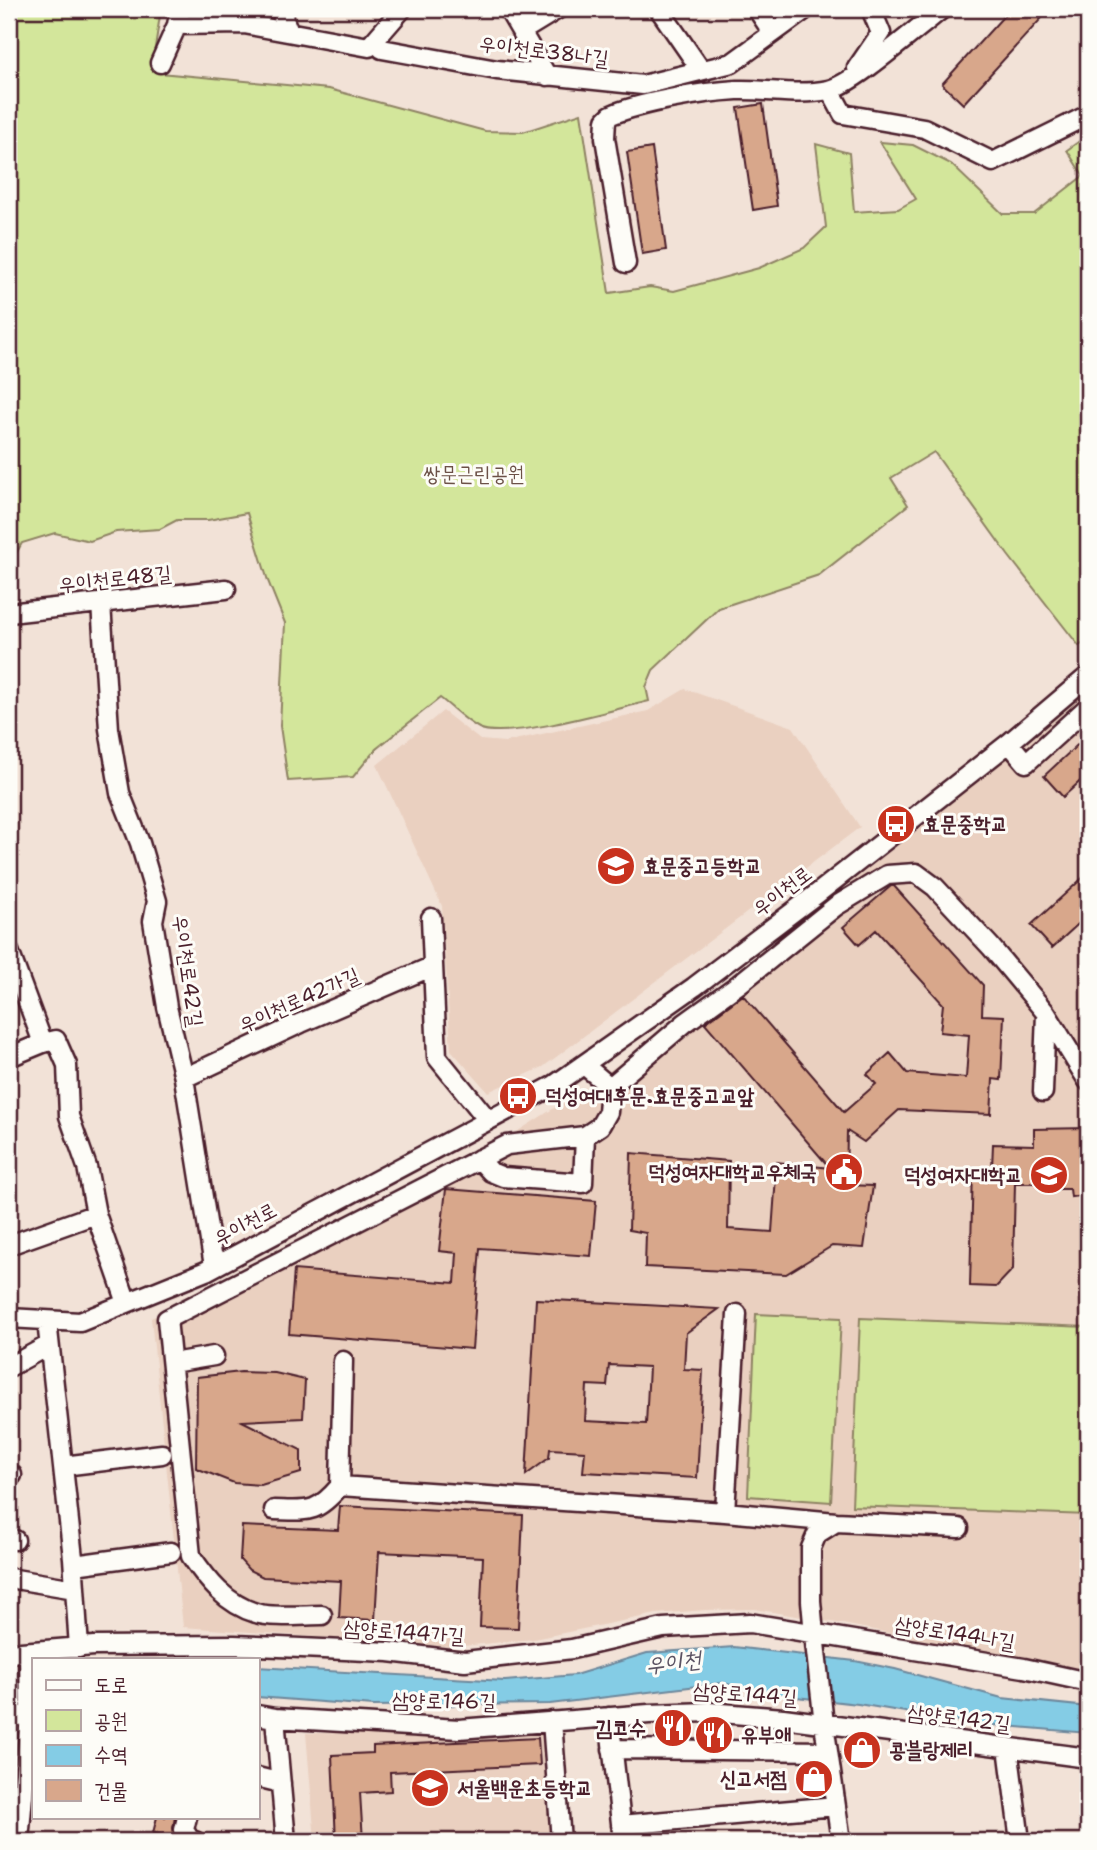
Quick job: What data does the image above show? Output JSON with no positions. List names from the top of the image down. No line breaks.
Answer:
{"streets":{"street":["우이천로38나길","우이천로48길","우이천로","우이천로42길","우이천로42가길","삼양로144가길","삼양로144나길","삼양로144길","삼양로146길","삼양로142길"]},"crossings":[["우이천로48길","우이천로42길"],["우이천로","우이천로42길"],["우이천로42길","우이천로42가길"],["삼양로144가길","삼양로144나길"],["삼양로144길","삼양로146길"],["삼양로144길","삼양로142길"]],"water":["우이천"],"parks":["쌍문근린공원"],"places":{"bus stop":["효문중학교","덕성여대후문.효문중고교앞"],"school or university":["효문중고등학교","덕성여자대학교","서울백운초등학교"],"public building":["덕성여자대학교우체국"],"restaurant":["김코수","유부애"],"shop":["콩블랑제리","신고서점"]},"legend":["도로","공원","수역","건물"]}
